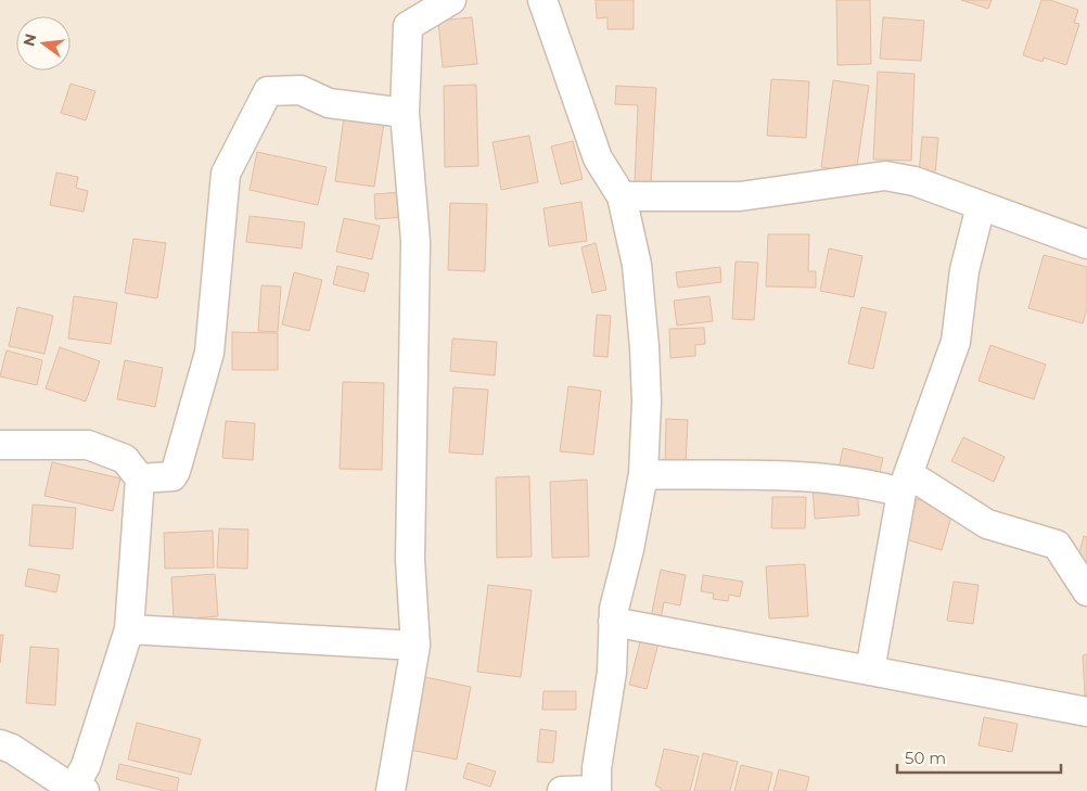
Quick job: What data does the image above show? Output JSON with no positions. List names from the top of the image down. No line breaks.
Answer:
{"scale_bar":"50 m","north":"left"}
